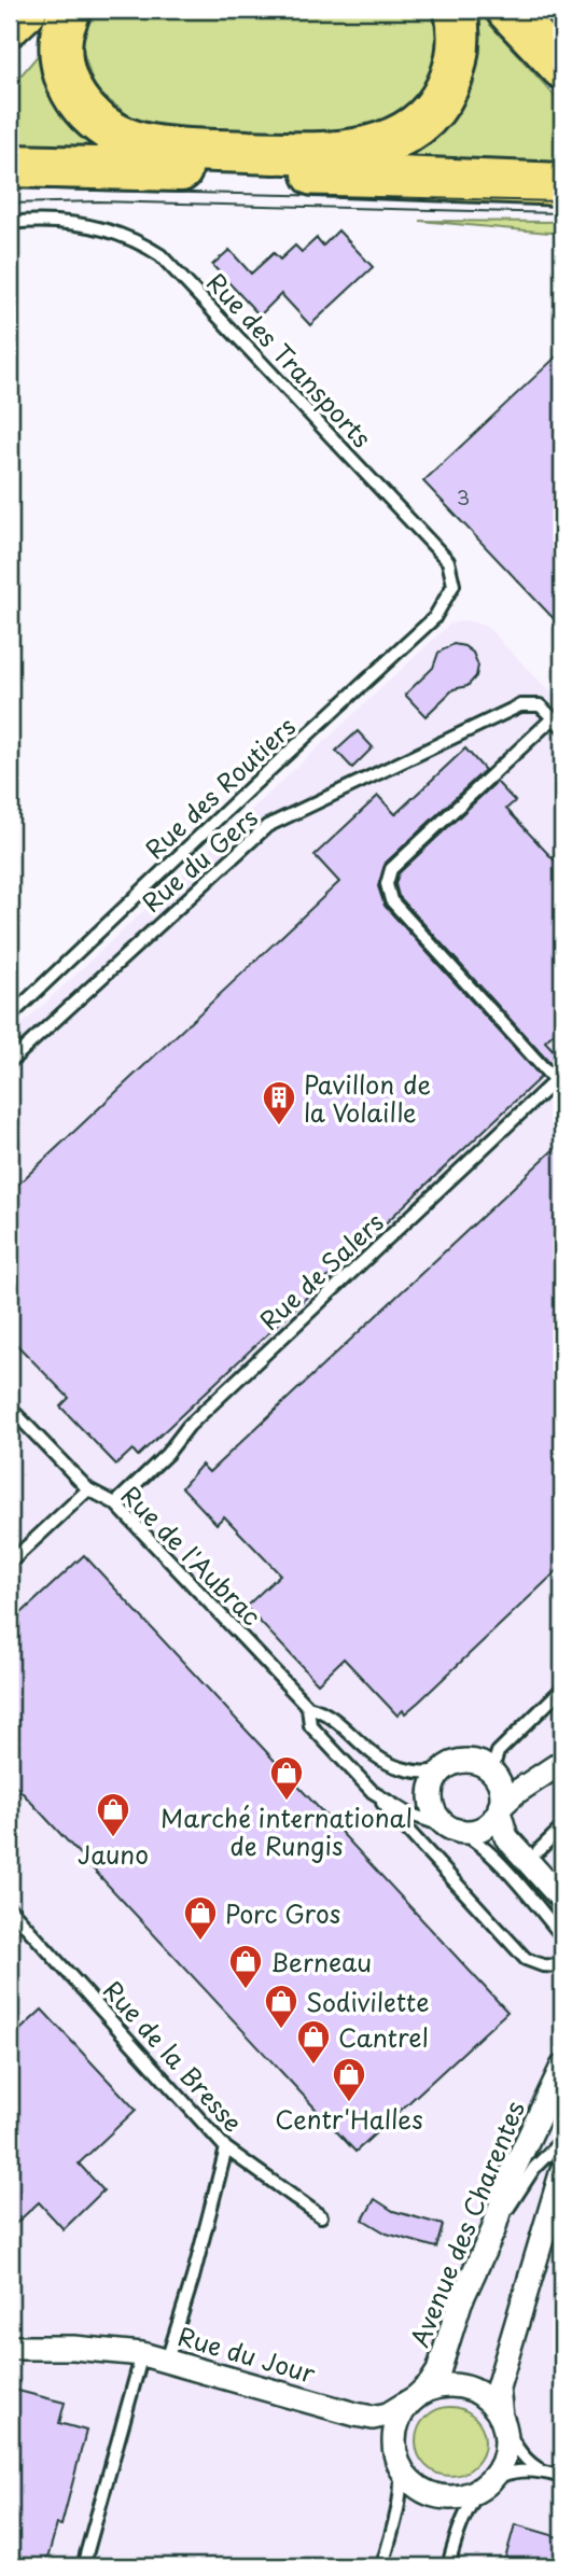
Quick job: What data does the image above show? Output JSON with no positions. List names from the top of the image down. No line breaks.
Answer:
{"streets":{"street":["Avenue des Charentes","Rue du Jour"],"lane":["Rue des Transports","Rue des Routiers","Rue du Gers","Rue de Salers","Rue de l'Aubrac","Rue de la Bresse"]},"crossings":[["Rue des Transports","Rue des Routiers"],["Rue de Salers","Rue de l'Aubrac"],["Avenue des Charentes","Rue du Jour"]],"places":{"building":["Pavillon de la Volaille"],"shop":["Marché international de Rungis","Jauno","Porc Gros","Berneau","Sodivilette","Cantrel","Centr'Halles"]},"house_numbers":["3"]}
